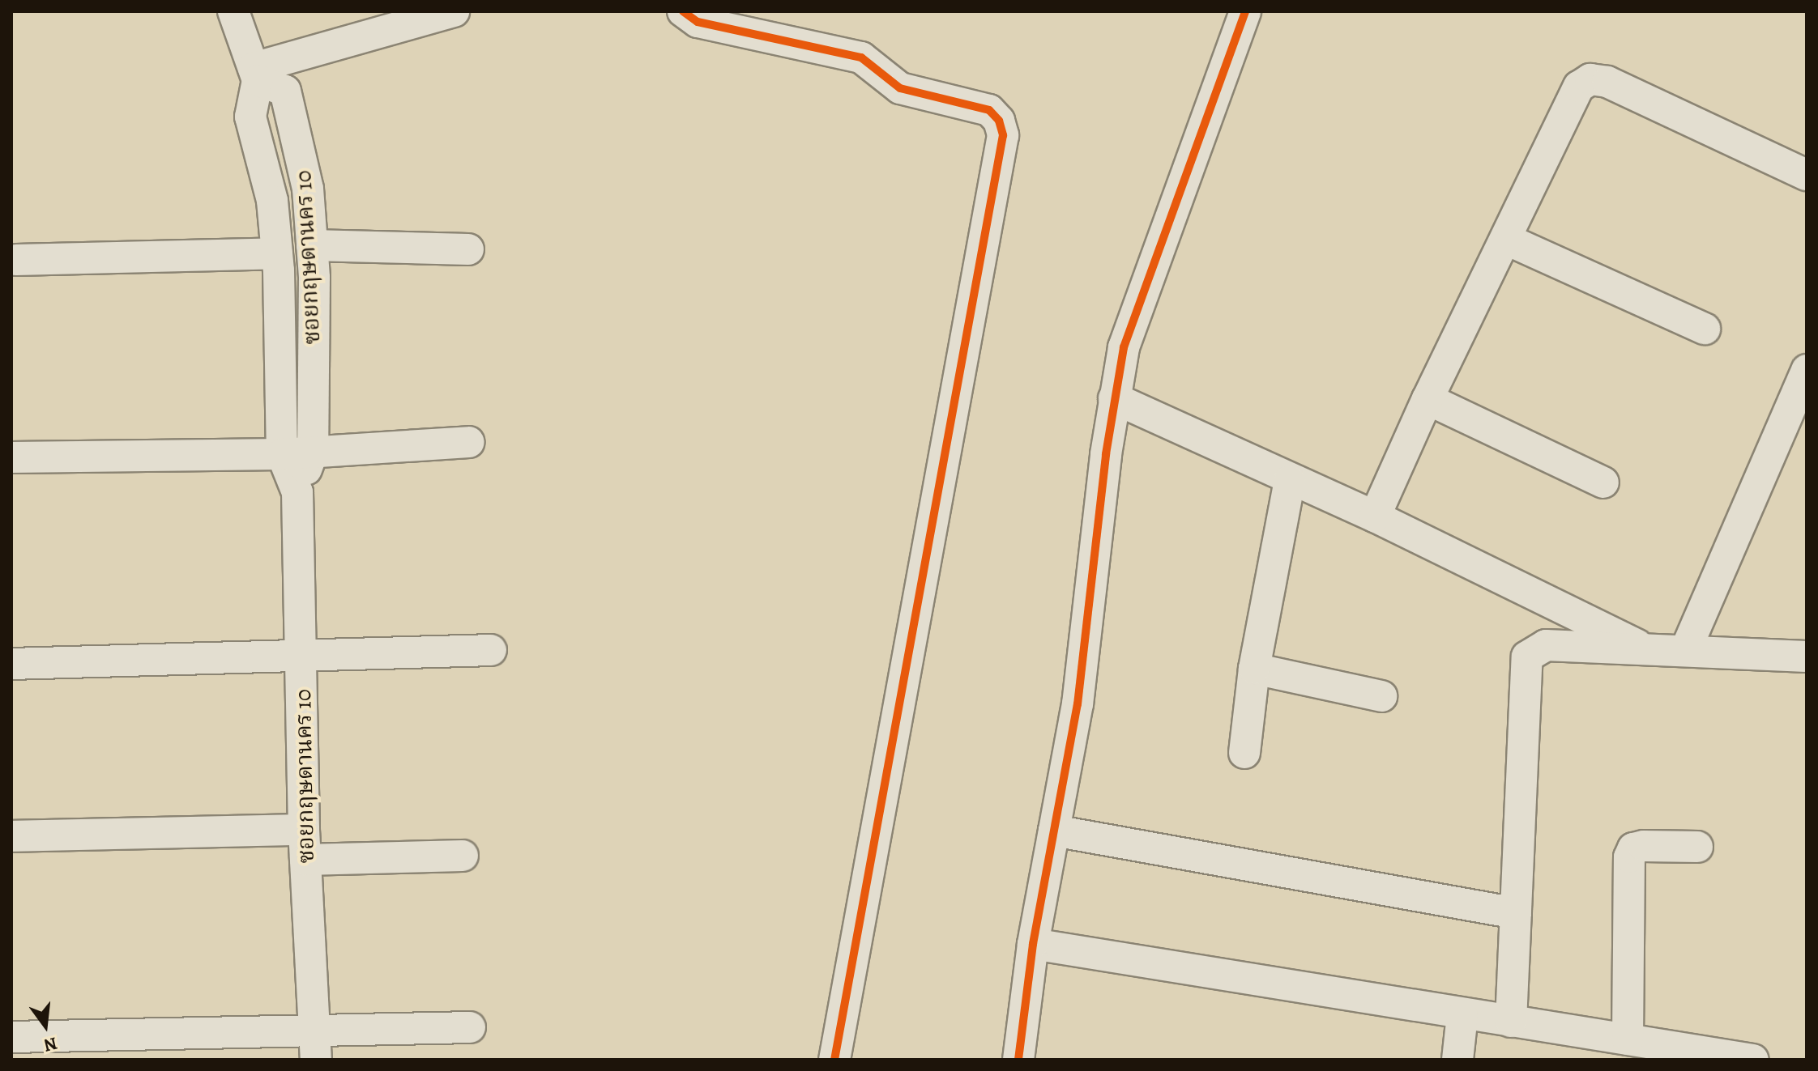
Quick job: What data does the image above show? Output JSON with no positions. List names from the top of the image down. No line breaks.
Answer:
{"streets":{"street":["ซอยกฤษดานคร 10"]},"north":"bottom"}
